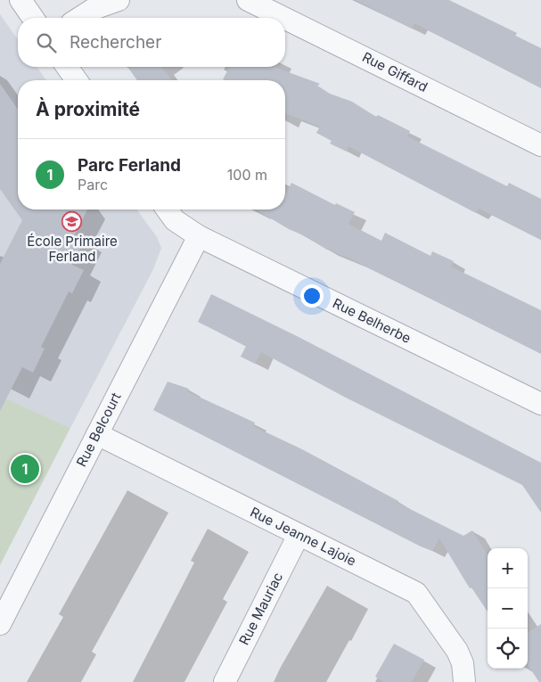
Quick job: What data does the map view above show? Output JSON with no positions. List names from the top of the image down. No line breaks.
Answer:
{"streets":{"street":["Rue Giffard","Rue Belherbe","Rue Belcourt","Rue Jeanne Lajoie","Rue Mauriac"]},"crossings":[["Rue Belherbe","Rue Belcourt"],["Rue Belcourt","Rue Jeanne Lajoie"],["Rue Jeanne Lajoie","Rue Mauriac"]],"places":{"school or university":["École Primaire Ferland"]},"page":{"search":"Rechercher","heading":"À proximité","list":[{"mark":"1","name":"Parc Ferland","note":"Parc","value":"100 m"}],"pins":"1","map_buttons":["+","−"]}}
